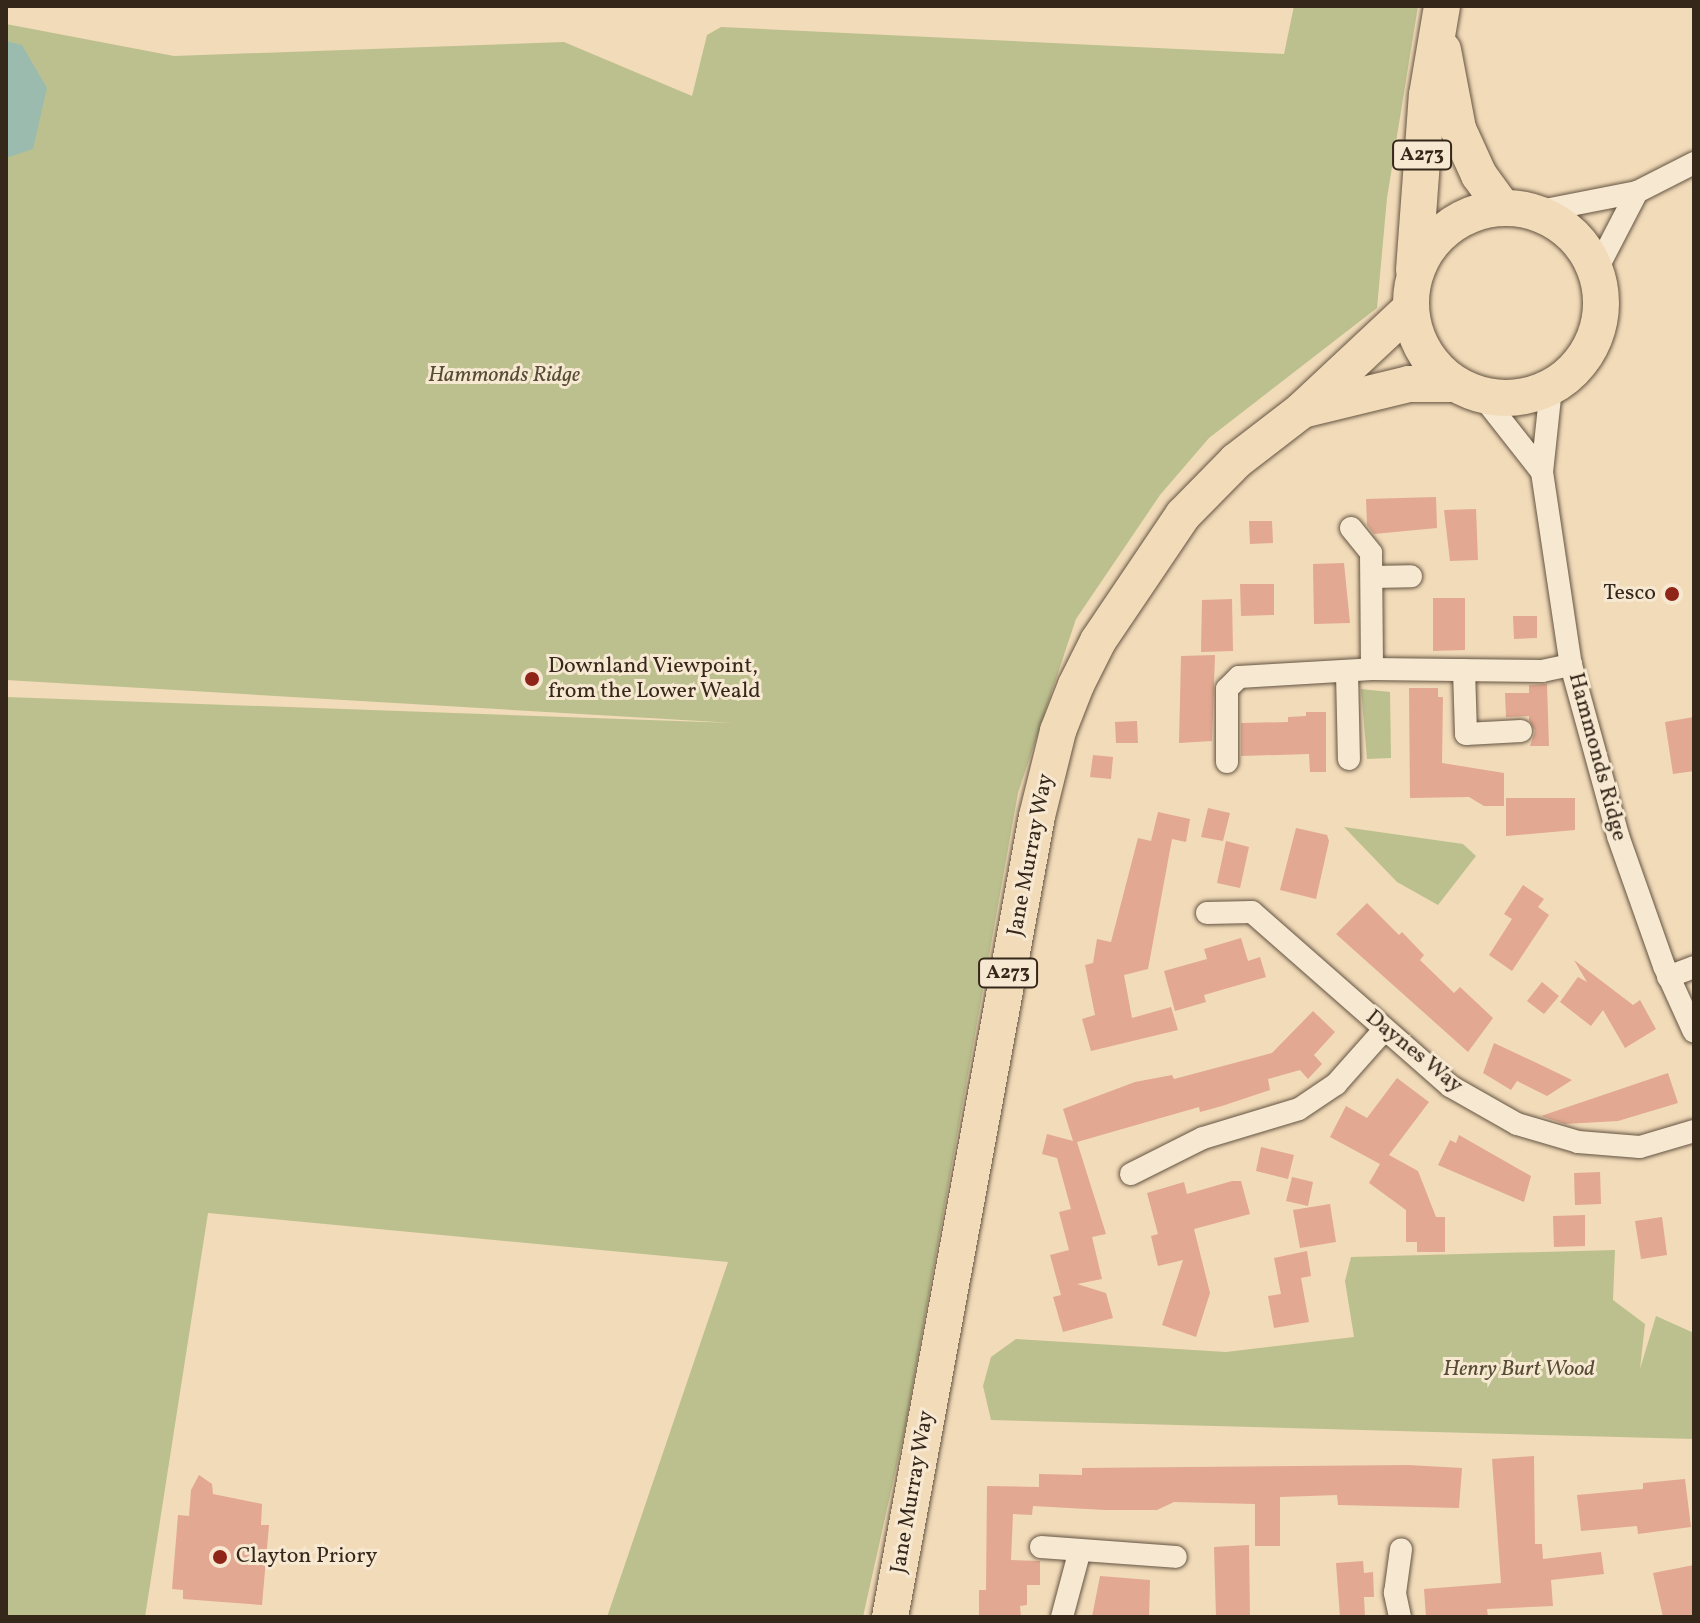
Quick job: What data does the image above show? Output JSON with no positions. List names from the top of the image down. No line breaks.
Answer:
{"streets":{"main road":["A273","Jane Murray Way"],"street":["Hammonds Ridge","Daynes Way"]},"crossings":[["A273","Hammonds Ridge"],["A273","Jane Murray Way"],["Hammonds Ridge","Jane Murray Way"]],"parks":["Hammonds Ridge","Henry Burt Wood"],"places":["Tesco","Downland Viewpoint, from the Lower Weald","Clayton Priory"]}
